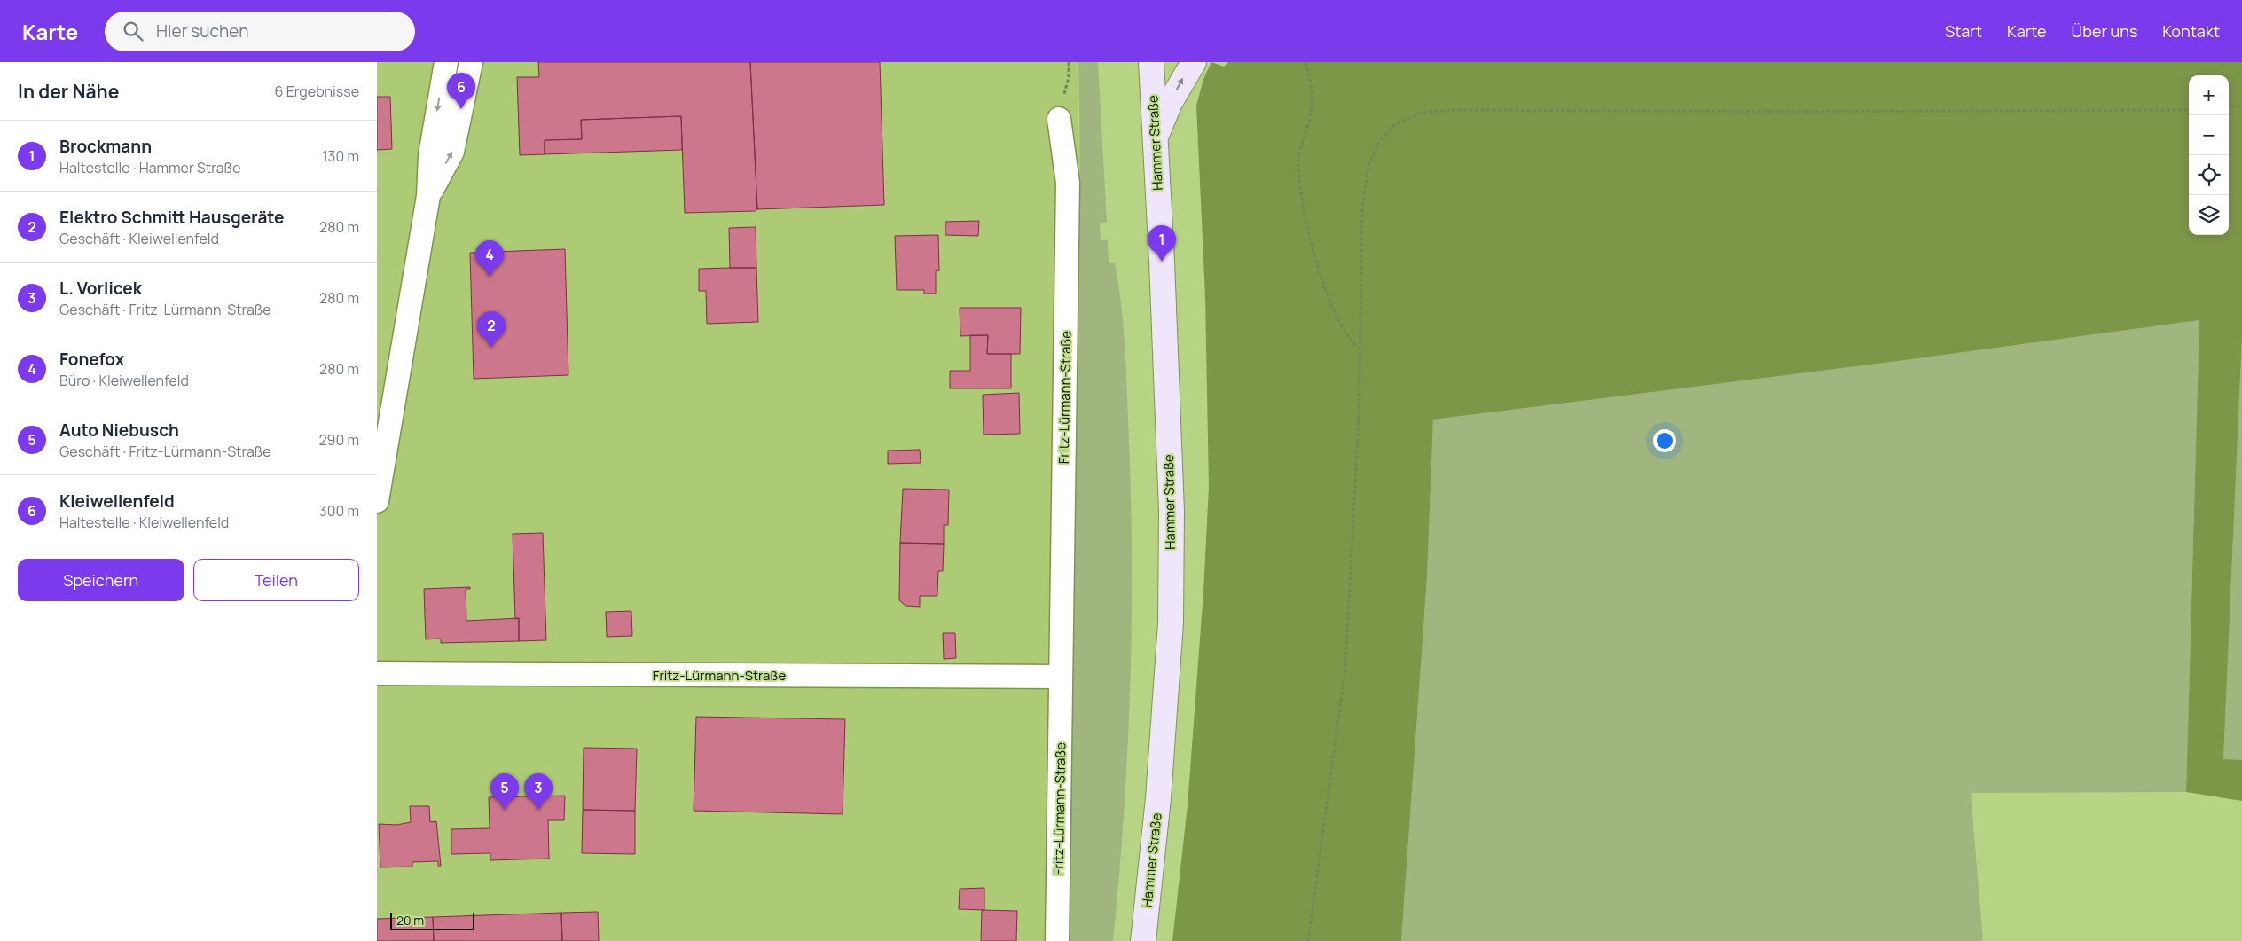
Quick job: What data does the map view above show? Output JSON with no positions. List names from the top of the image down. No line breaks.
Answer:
{"streets":{"main road":["Hammer Straße"],"street":["Fritz-Lürmann-Straße"]},"scale_bar":"20 m","page":{"header":"Karte","search":"Hier suchen","nav":["Start","Karte","Über uns","Kontakt"],"heading":["In der Nähe","6 Ergebnisse"],"pins":["6","1","4","2","3","5"],"map_buttons":["+","−"],"list":[{"mark":"1","name":"Brockmann","note":"Haltestelle · Hammer Straße","value":"130 m"},{"mark":"2","name":"Elektro Schmitt Hausgeräte","note":"Geschäft · Kleiwellenfeld","value":"280 m"},{"mark":"3","name":"L. Vorlicek","note":"Geschäft · Fritz-Lürmann-Straße","value":"280 m"},{"mark":"4","name":"Fonefox","note":"Büro · Kleiwellenfeld","value":"280 m"},{"mark":"5","name":"Auto Niebusch","note":"Geschäft · Fritz-Lürmann-Straße","value":"290 m"},{"mark":"6","name":"Kleiwellenfeld","note":"Haltestelle · Kleiwellenfeld","value":"300 m"}],"buttons":["Speichern","Teilen"],"scale":"20 m"}}
